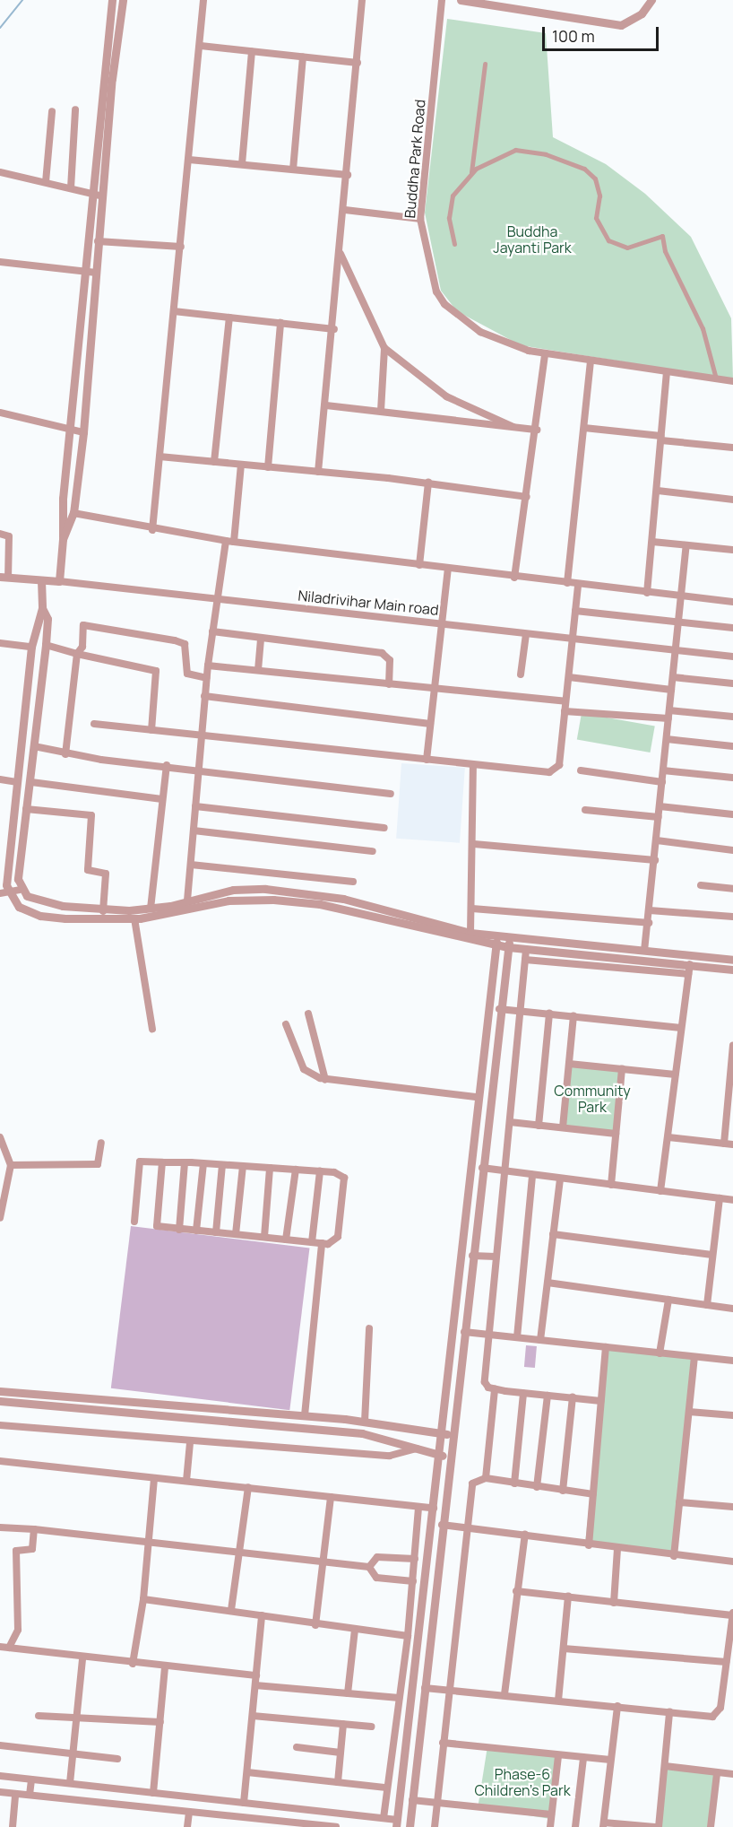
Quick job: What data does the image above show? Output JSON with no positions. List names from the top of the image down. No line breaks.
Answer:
{"streets":{"street":["Buddha Park Road","Niladrivihar Main road"]},"parks":["Buddha Jayanti Park","Community Park","Phase-6 Children's Park"],"scale_bar":"100 m"}
